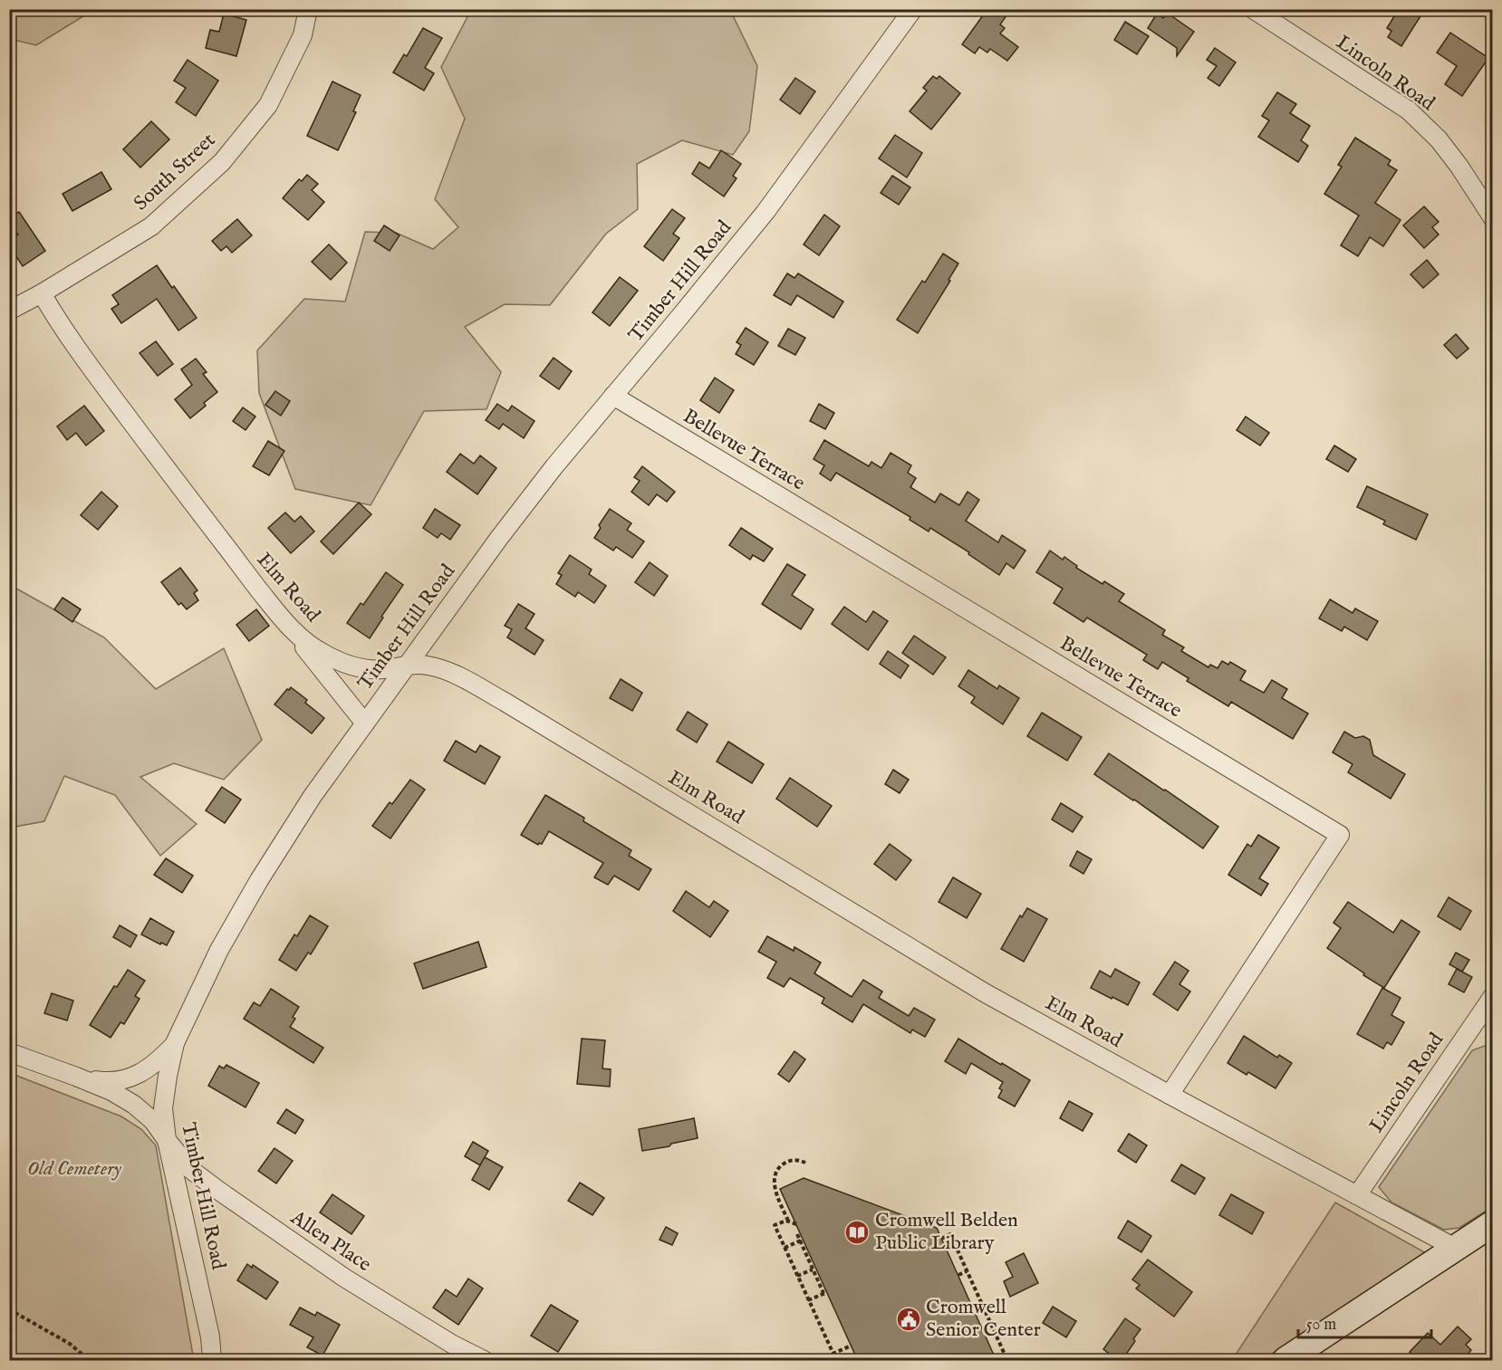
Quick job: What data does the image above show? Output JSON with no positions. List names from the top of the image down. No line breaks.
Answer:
{"streets":{"street":["Lincoln Road","South Street","Timber Hill Road","Bellevue Terrace","Elm Road","Allen Place"]},"crossings":[["Lincoln Road","Elm Road"],["South Street","Elm Road"],["Timber Hill Road","Bellevue Terrace"],["Timber Hill Road","Elm Road"],["Timber Hill Road","Allen Place"],["Bellevue Terrace","Elm Road"]],"parks":["Old Cemetery"],"places":{"library":["Cromwell Belden Public Library"],"public building":["Cromwell Senior Center"]},"scale_bar":"50 m"}
